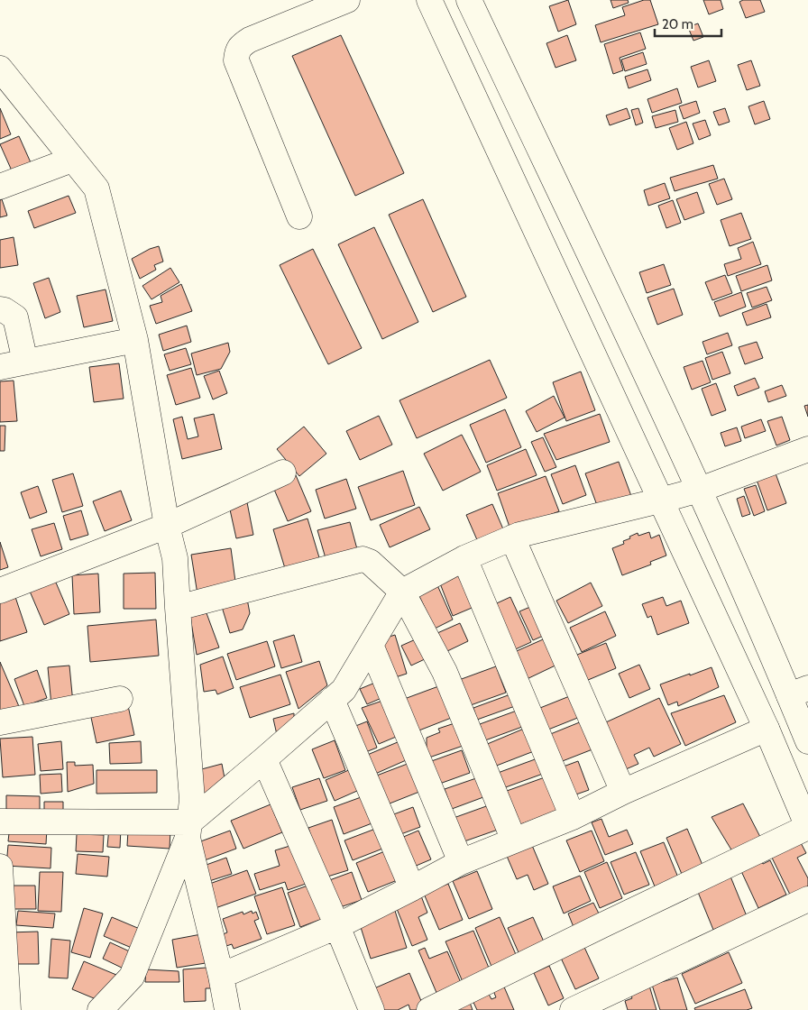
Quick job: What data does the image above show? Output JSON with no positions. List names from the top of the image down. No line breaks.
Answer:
{"scale_bar":"20 m"}
